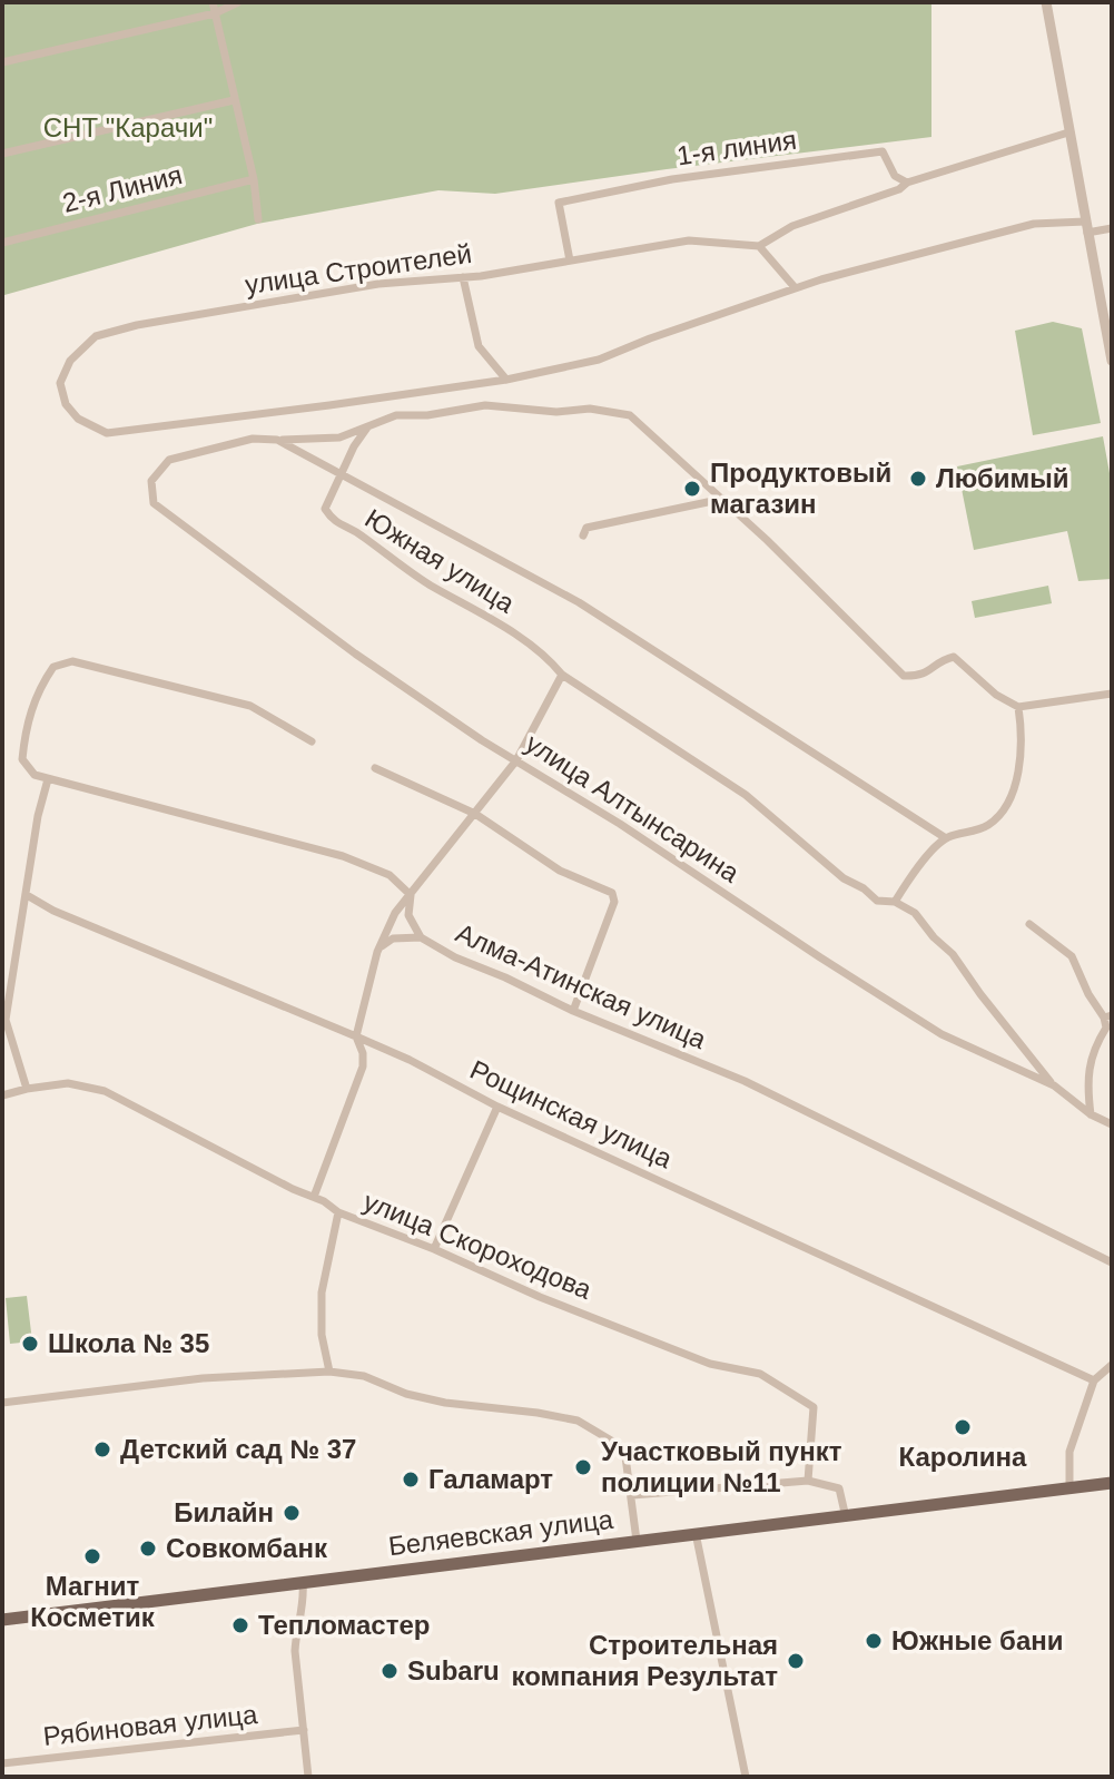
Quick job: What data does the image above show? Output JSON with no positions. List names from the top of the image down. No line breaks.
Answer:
{"streets":{"main road":["Беляевская улица"],"street":["1-я линия","2-я Линия","улица Строителей","Южная улица","улица Алтынсарина","Алма-Атинская улица","Рощинская улица","улица Скороходова","Рябиновая улица"]},"crossings":[["1-я линия","улица Строителей"],["Южная улица","улица Алтынсарина"]],"parks":["СНТ \"Карачи\""],"places":["Любимый","Продуктовый магазин","Школа № 35","Каролина","Детский сад № 37","Участковый пункт полиции №11","Галамарт","Билайн","Совкомбанк","Магнит Косметик","Тепломастер","Южные бани","Строительная компания Результат","Subaru"]}
